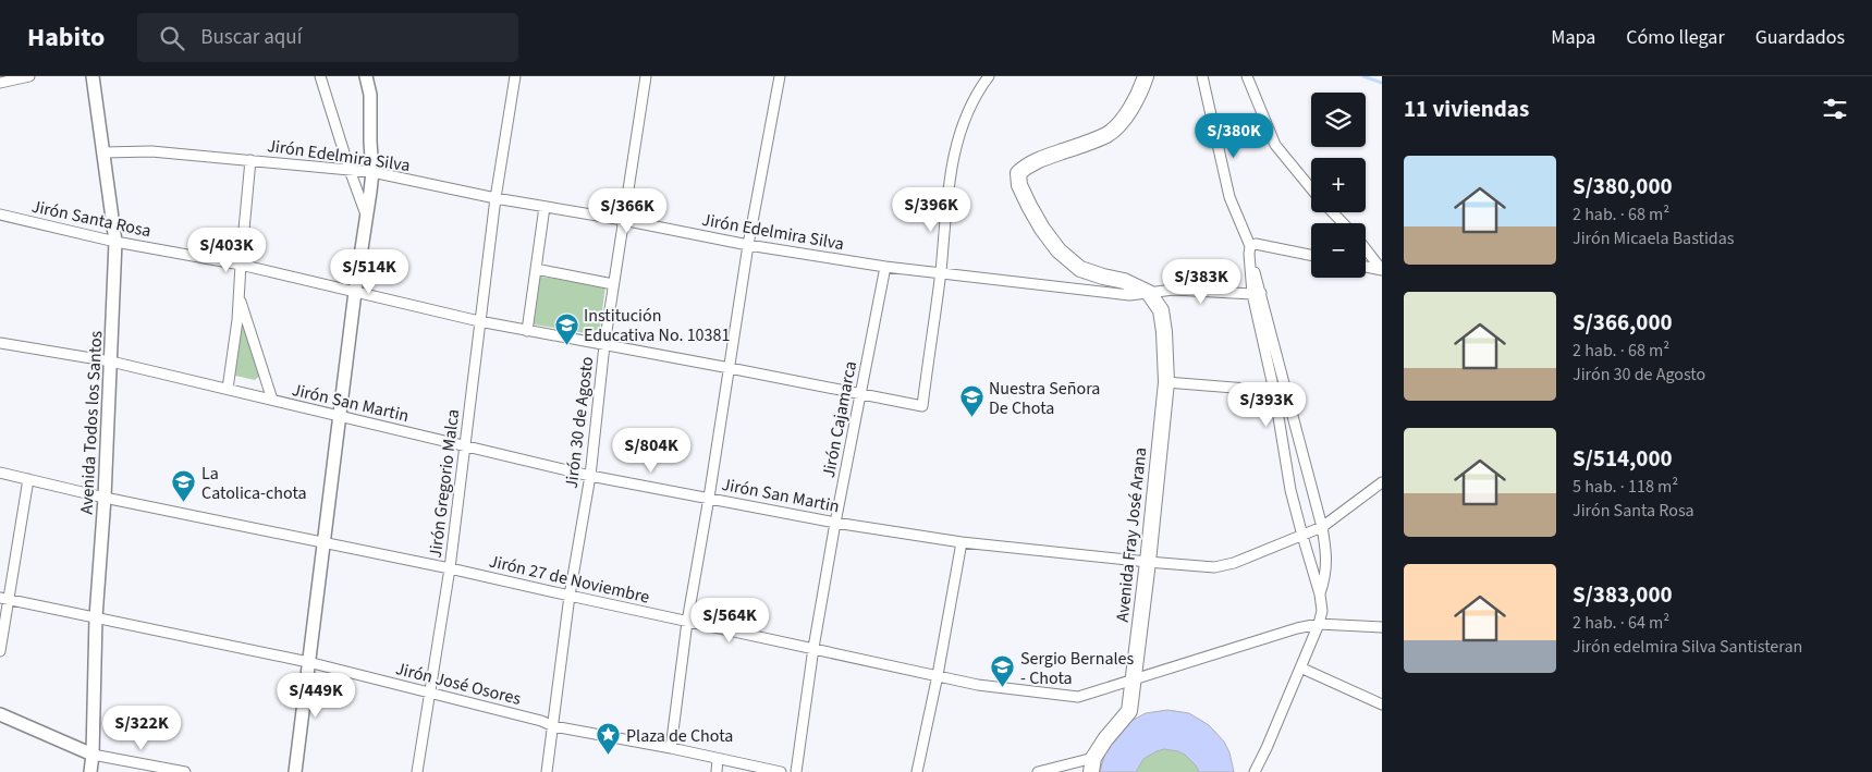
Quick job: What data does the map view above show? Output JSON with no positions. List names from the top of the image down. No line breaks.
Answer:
{"streets":{"main road":["Avenida Fray José Arana"],"street":["Jirón Edelmira Silva","Jirón Santa Rosa","Jirón San Martin","Jirón Cajamarca","Avenida Todos los Santos","Jirón 30 de Agosto","Jirón Gregorio Malca","Jirón 27 de Noviembre","Jirón José Osores"]},"crossings":[["Jirón Edelmira Silva","Jirón Santa Rosa"],["Jirón Edelmira Silva","Jirón Cajamarca"],["Jirón Edelmira Silva","Avenida Todos los Santos"],["Jirón Edelmira Silva","Jirón 30 de Agosto"],["Jirón Edelmira Silva","Jirón Gregorio Malca"],["Jirón Edelmira Silva","Avenida Fray José Arana"],["Jirón Santa Rosa","Jirón Cajamarca"],["Jirón Santa Rosa","Avenida Todos los Santos"],["Jirón Santa Rosa","Jirón 30 de Agosto"],["Jirón Santa Rosa","Jirón Gregorio Malca"],["Jirón San Martin","Jirón Cajamarca"],["Jirón San Martin","Avenida Todos los Santos"],["Jirón San Martin","Jirón 30 de Agosto"],["Jirón San Martin","Jirón Gregorio Malca"],["Jirón San Martin","Avenida Fray José Arana"],["Jirón Cajamarca","Jirón 27 de Noviembre"],["Avenida Todos los Santos","Jirón 27 de Noviembre"],["Avenida Todos los Santos","Jirón José Osores"],["Jirón 30 de Agosto","Jirón 27 de Noviembre"],["Jirón 30 de Agosto","Jirón José Osores"],["Jirón Gregorio Malca","Jirón 27 de Noviembre"],["Jirón Gregorio Malca","Jirón José Osores"],["Avenida Fray José Arana","Jirón 27 de Noviembre"]],"places":{"school or university":["Institución Educativa No. 10381","Nuestra Señora De Chota","La Catolica-chota","Sergio Bernales - Chota"],"place":["Plaza de Chota"]},"page":{"header":"Habito","search":"Buscar aquí","nav":["Mapa","Cómo llegar","Guardados"],"heading":"11 viviendas","map_buttons":["+","−"],"price":["S/380K","S/396K","S/366K","S/403K","S/514K","S/383K","S/393K","S/804K","S/564K","S/449K","S/322K"],"list":[{"name":"S/380,000","note":"2 hab. · 68 m² · Jirón Micaela Bastidas"},{"name":"S/366,000","note":"2 hab. · 68 m² · Jirón 30 de Agosto"},{"name":"S/514,000","note":"5 hab. · 118 m² · Jirón Santa Rosa"},{"name":"S/383,000","note":"2 hab. · 64 m² · Jirón edelmira Silva Santisteran"}]}}
